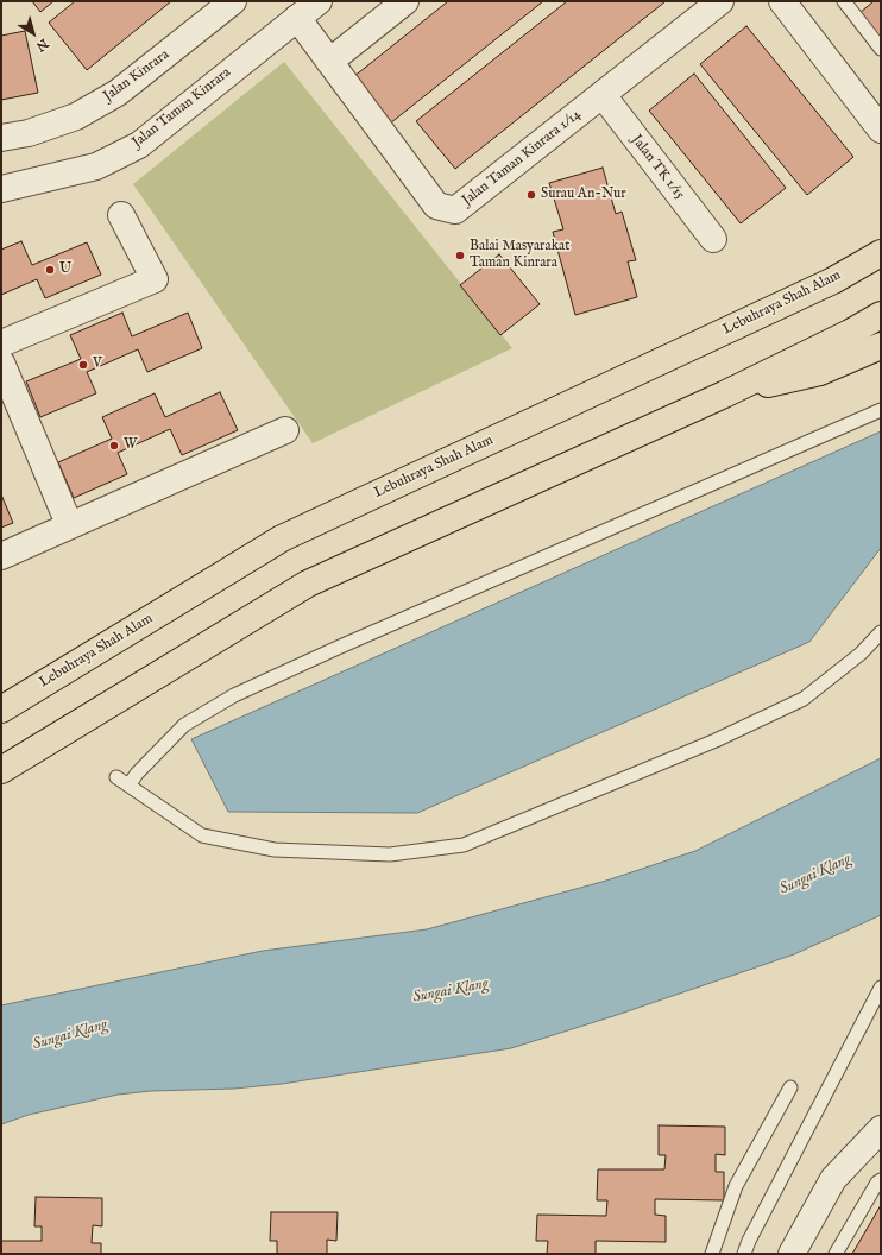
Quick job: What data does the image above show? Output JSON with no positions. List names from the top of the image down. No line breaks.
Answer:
{"streets":{"highway":["Lebuhraya Shah Alam"],"street":["Jalan Kinrara","Jalan Taman Kinrara","Jalan Taman Kinrara 1/14","Jalan TK 1/15"]},"crossings":[["Jalan Taman Kinrara","Jalan Taman Kinrara 1/14"],["Jalan Taman Kinrara 1/14","Jalan TK 1/15"]],"water":["Sungai Klang"],"places":["Surau An-Nur","Balai Masyarakat Taman Kinrara","U","V","W"],"north":"bottom right"}
